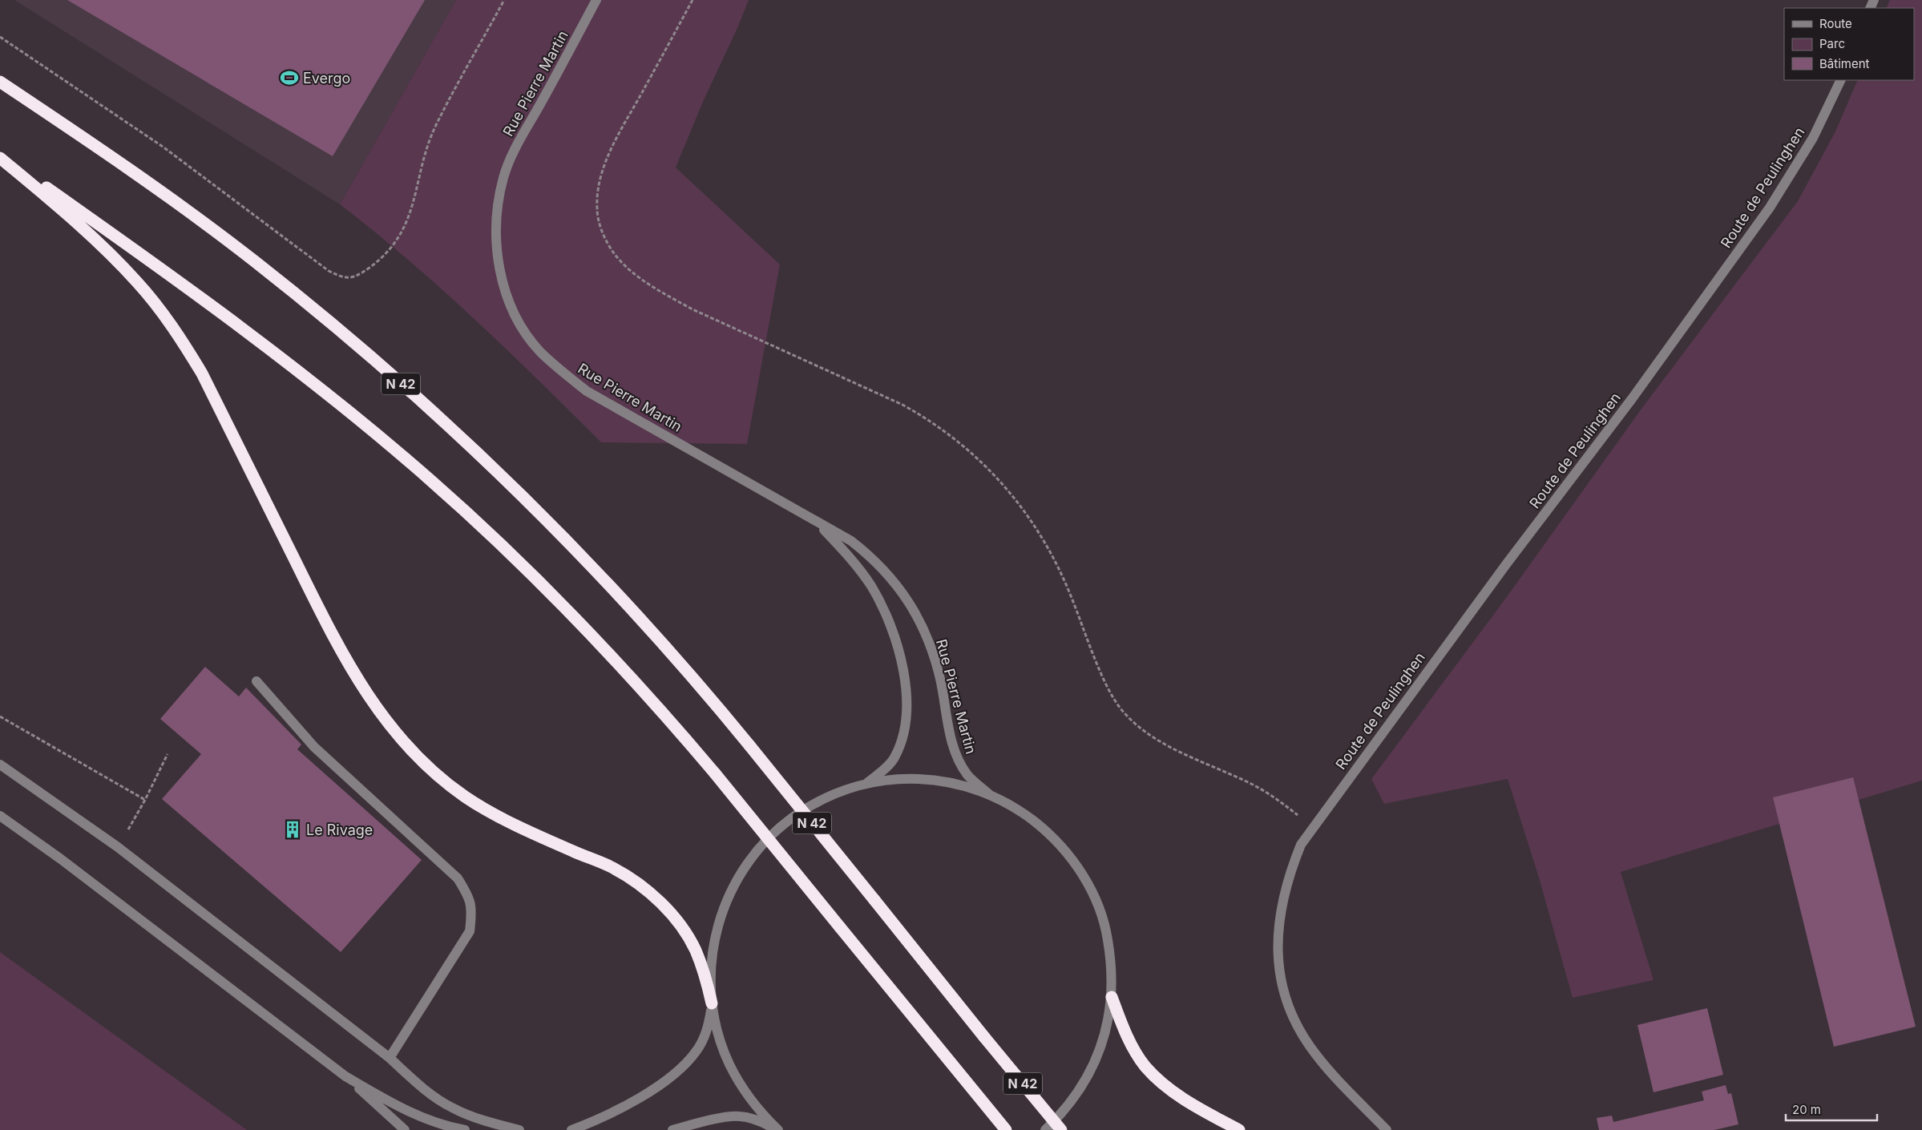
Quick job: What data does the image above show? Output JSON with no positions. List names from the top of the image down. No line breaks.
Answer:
{"streets":{"highway":["N 42"],"street":["Rue Pierre Martin","Route de Peulinghen"]},"places":{"sports":["Evergo"],"building":["Le Rivage"]},"legend":["Route","Parc","Bâtiment"],"scale_bar":"20 m"}
